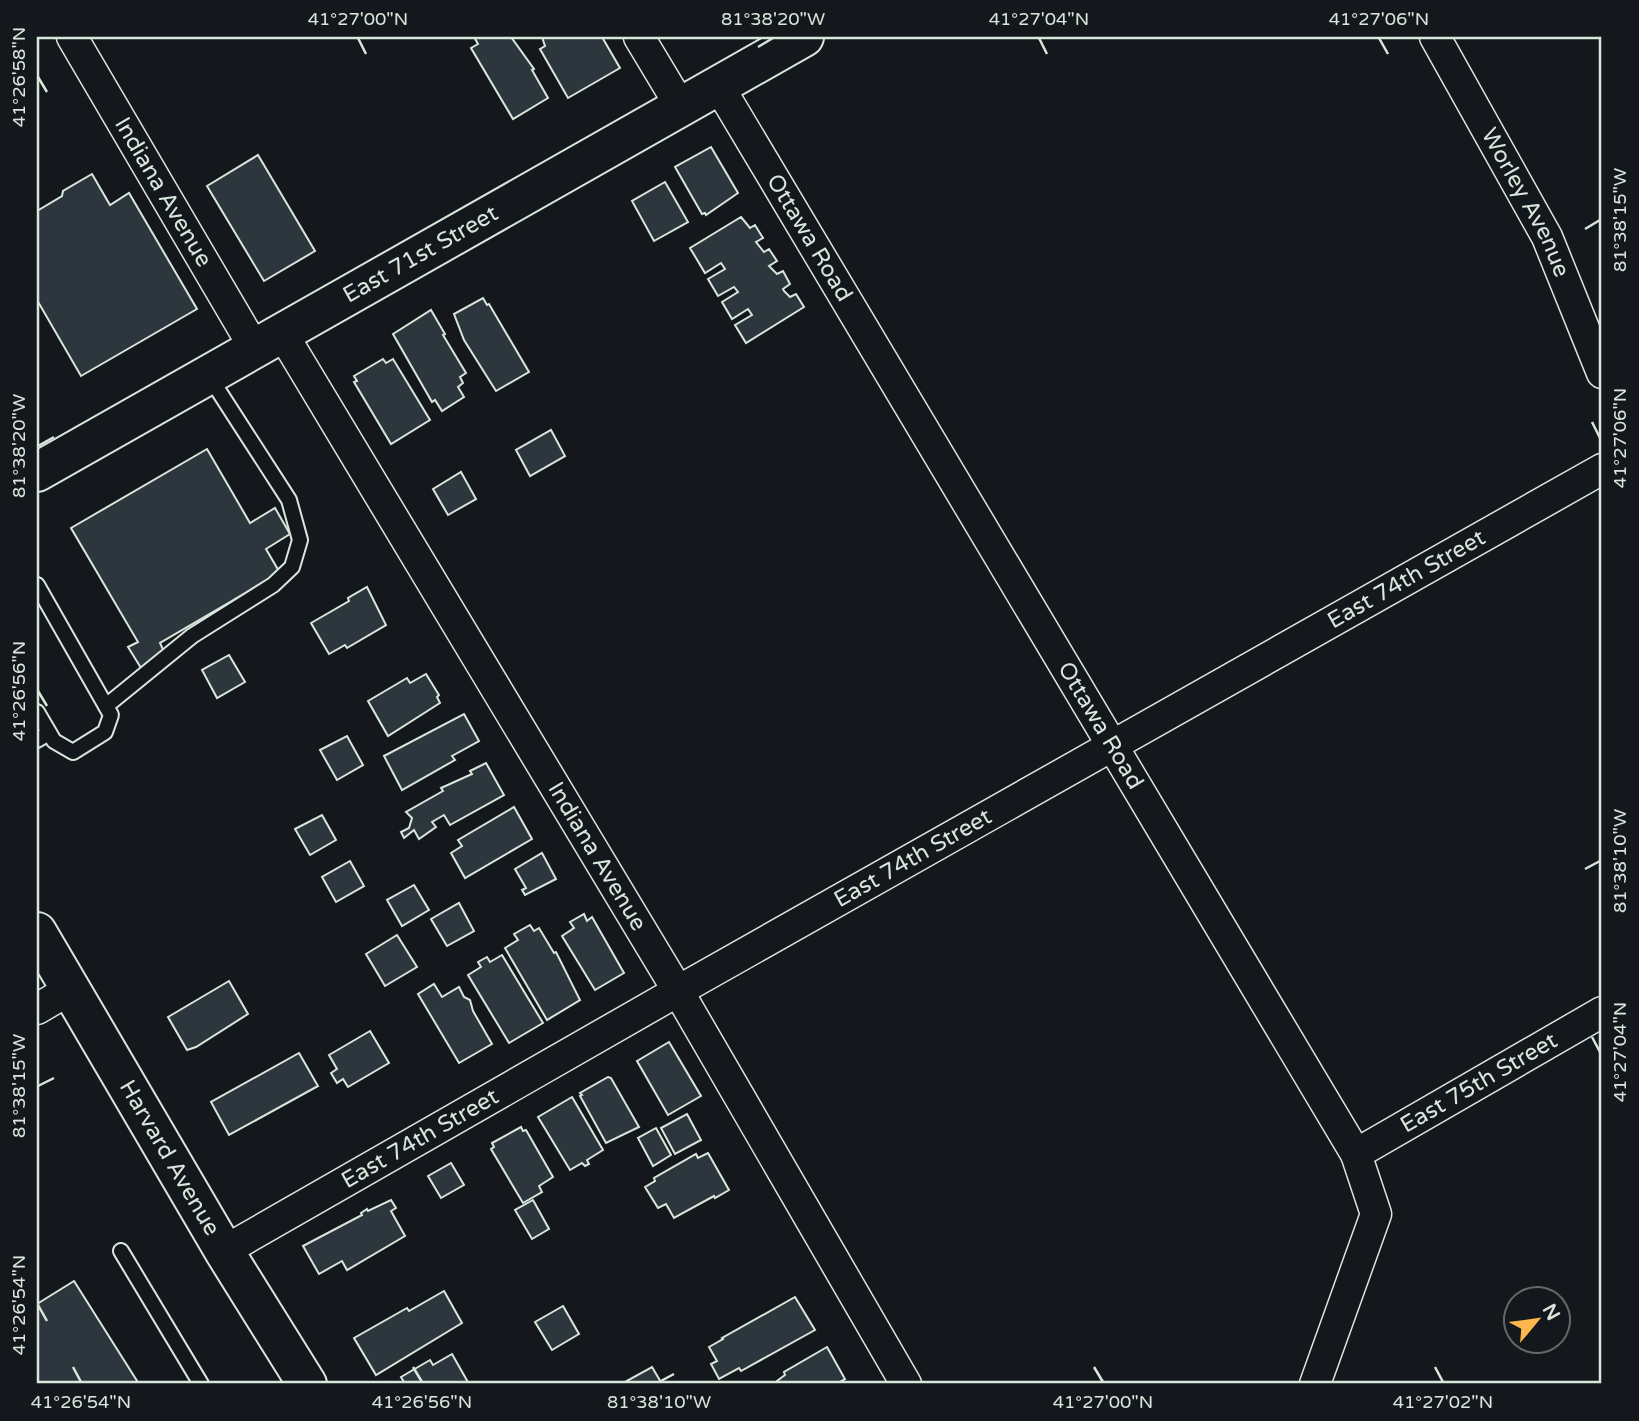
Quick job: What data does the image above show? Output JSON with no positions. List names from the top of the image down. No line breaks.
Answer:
{"streets":{"main road":["East 71st Street","Harvard Avenue"],"street":["Indiana Avenue","Worley Avenue","Ottawa Road","East 74th Street","East 75th Street"]},"crossings":[["Indiana Avenue","East 71st Street"],["Indiana Avenue","East 74th Street"],["Ottawa Road","East 71st Street"],["Ottawa Road","East 74th Street"],["Ottawa Road","East 75th Street"],["East 74th Street","Harvard Avenue"]],"north":"top right","coordinates":["41°27'00\"N","81°38'20\"W","41°27'04\"N","41°27'06\"N","41°26'58\"N","81°38'15\"W","41°26'56\"N","81°38'10\"W","41°26'54\"N","41°27'02\"N"]}
